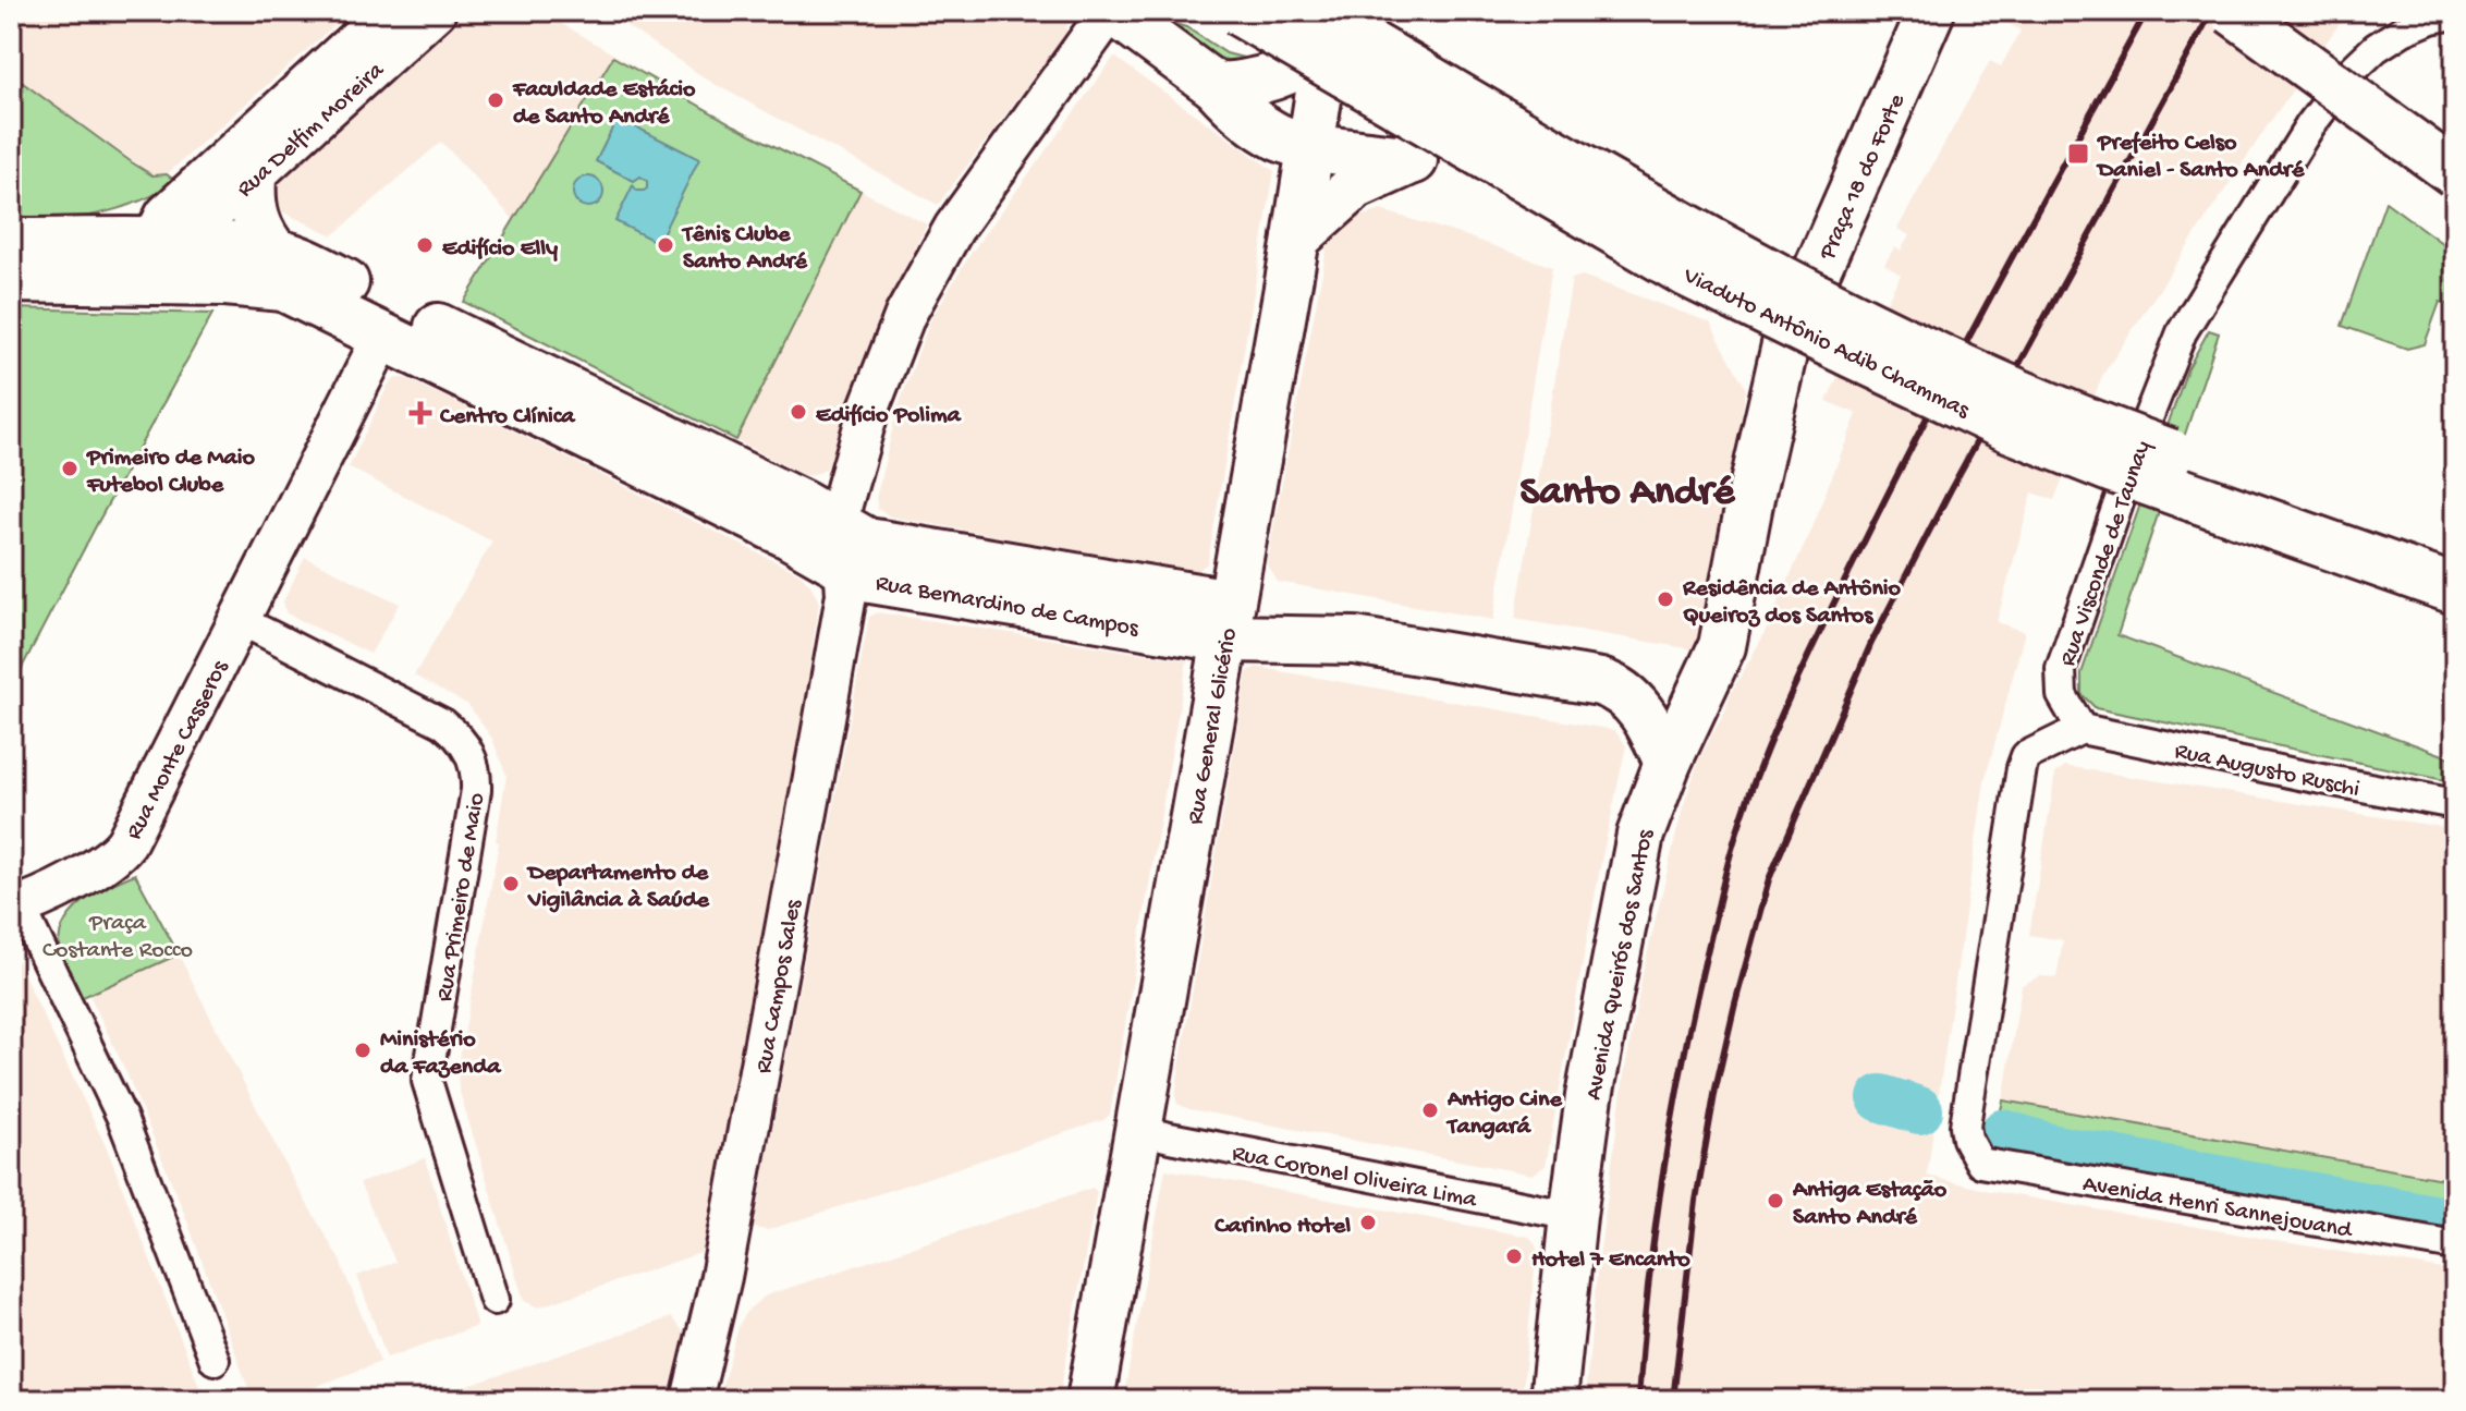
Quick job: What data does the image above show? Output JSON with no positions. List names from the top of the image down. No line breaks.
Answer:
{"streets":{"highway":["Viaduto Antônio Adib Chammas"],"main road":["Praça 18 do Forte","Rua Bernardino de Campos","Rua General Glicério","Avenida Queirós dos Santos"],"street":["Rua Delfim Moreira","Rua Visconde de Taunay","Rua Monte Casseros","Rua Augusto Ruschi","Rua Primeiro de Maio","Rua Campos Sales","Rua Coronel Oliveira Lima","Avenida Henri Sannejouand"]},"crossings":[["Rua Delfim Moreira","Rua Bernardino de Campos"],["Praça 18 do Forte","Avenida Queirós dos Santos"],["Viaduto Antônio Adib Chammas","Rua General Glicério"],["Rua Visconde de Taunay","Rua Augusto Ruschi"],["Rua Visconde de Taunay","Avenida Henri Sannejouand"],["Rua Bernardino de Campos","Rua General Glicério"],["Rua Bernardino de Campos","Rua Monte Casseros"],["Rua Bernardino de Campos","Avenida Queirós dos Santos"],["Rua Bernardino de Campos","Rua Campos Sales"],["Rua General Glicério","Rua Coronel Oliveira Lima"],["Rua Monte Casseros","Rua Primeiro de Maio"],["Rua Augusto Ruschi","Avenida Henri Sannejouand"],["Avenida Queirós dos Santos","Rua Coronel Oliveira Lima"]],"districts":["Santo André"],"parks":["Praça Costante Rocco"],"places":{"other":["Faculdade Estácio de Santo André","Edifício Elly","Tênis Clube Santo André","Edifício Polima","Primeiro de Maio Futebol Clube","Residência de Antônio Queiroz dos Santos","Departamento de Vigilância à Saúde","Ministério da Fazenda","Antigo Cine Tangará","Antiga Estação Santo André","Carinho Hotel","Hotel 7 Encanto"],"transit":["Prefeito Celso Daniel - Santo André"],"health":["Centro Clínica"]}}
